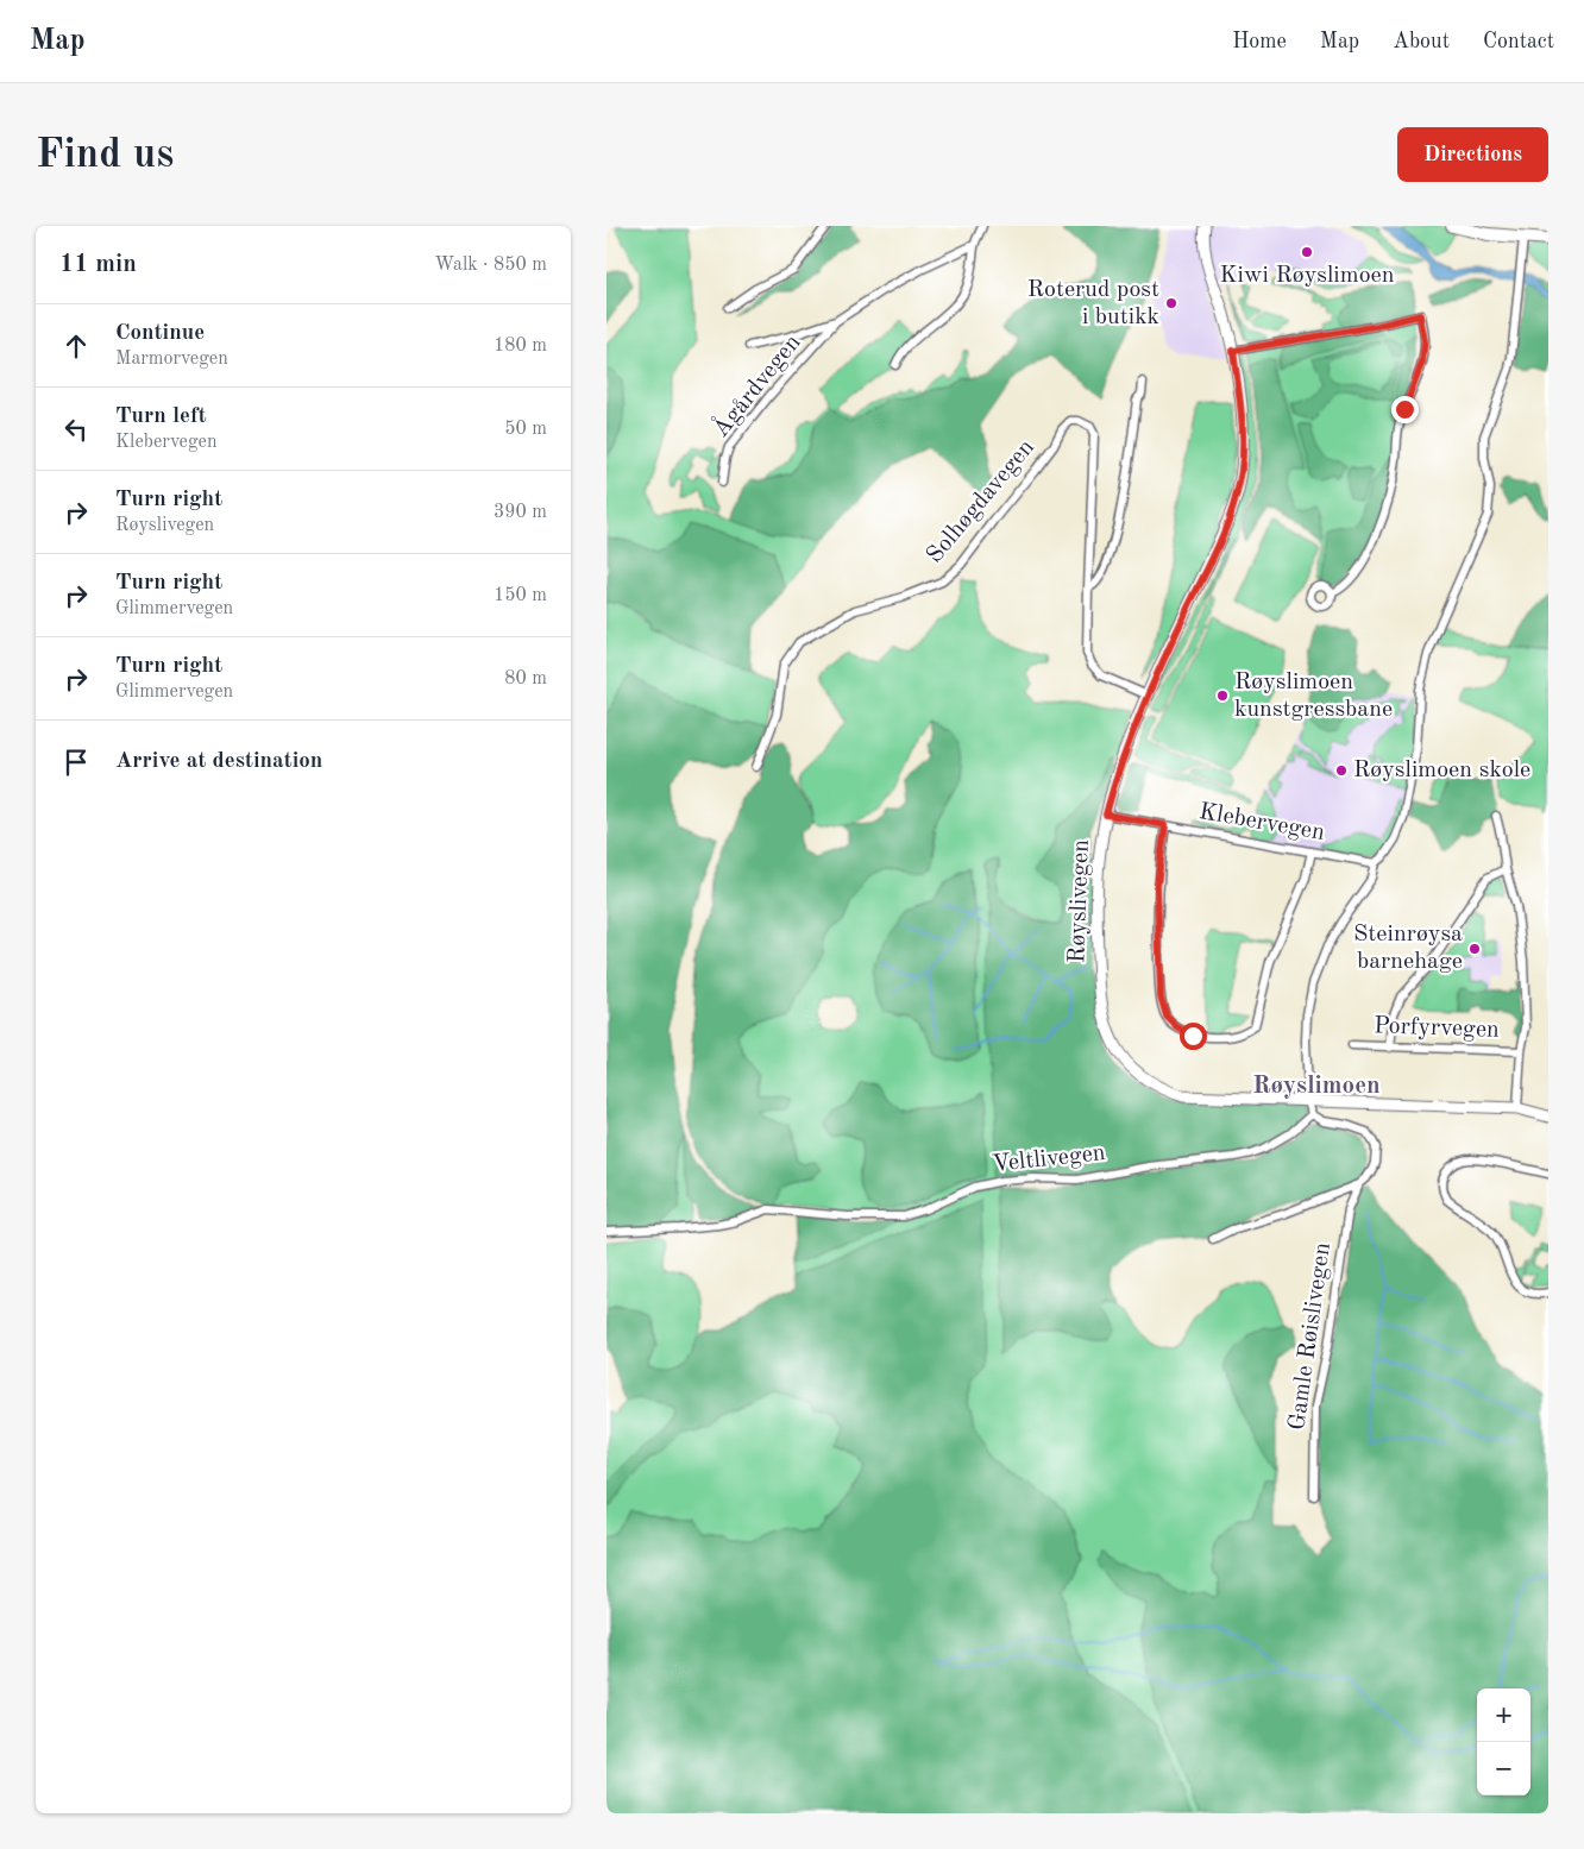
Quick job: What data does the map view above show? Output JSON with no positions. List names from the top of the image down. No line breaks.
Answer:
{"streets":{"street":["Ågårdvegen","Solhøgdavegen","Klebervegen","Røyslivegen","Porfyrvegen","Veltlivegen","Gamle Røislivegen"]},"crossings":[["Solhøgdavegen","Røyslivegen"],["Klebervegen","Røyslivegen"],["Veltlivegen","Gamle Røislivegen"]],"districts":["Røyslimoen"],"places":["Kiwi Røyslimoen","Roterud post i butikk","Røyslimoen kunstgressbane","Røyslimoen skole","Steinrøysa barnehage"],"page":{"header":"Map","nav":["Home","Map","About","Contact"],"buttons":"Directions","title":"Find us","heading":["11 min","Walk · 850 m"],"list":[["Continue","Marmorvegen","180 m"],["Turn left","Klebervegen","50 m"],["Turn right","Røyslivegen","390 m"],["Turn right","Glimmervegen","150 m"],["Turn right","Glimmervegen","80 m"],"Arrive at destination"],"map_buttons":["+","−"]}}
